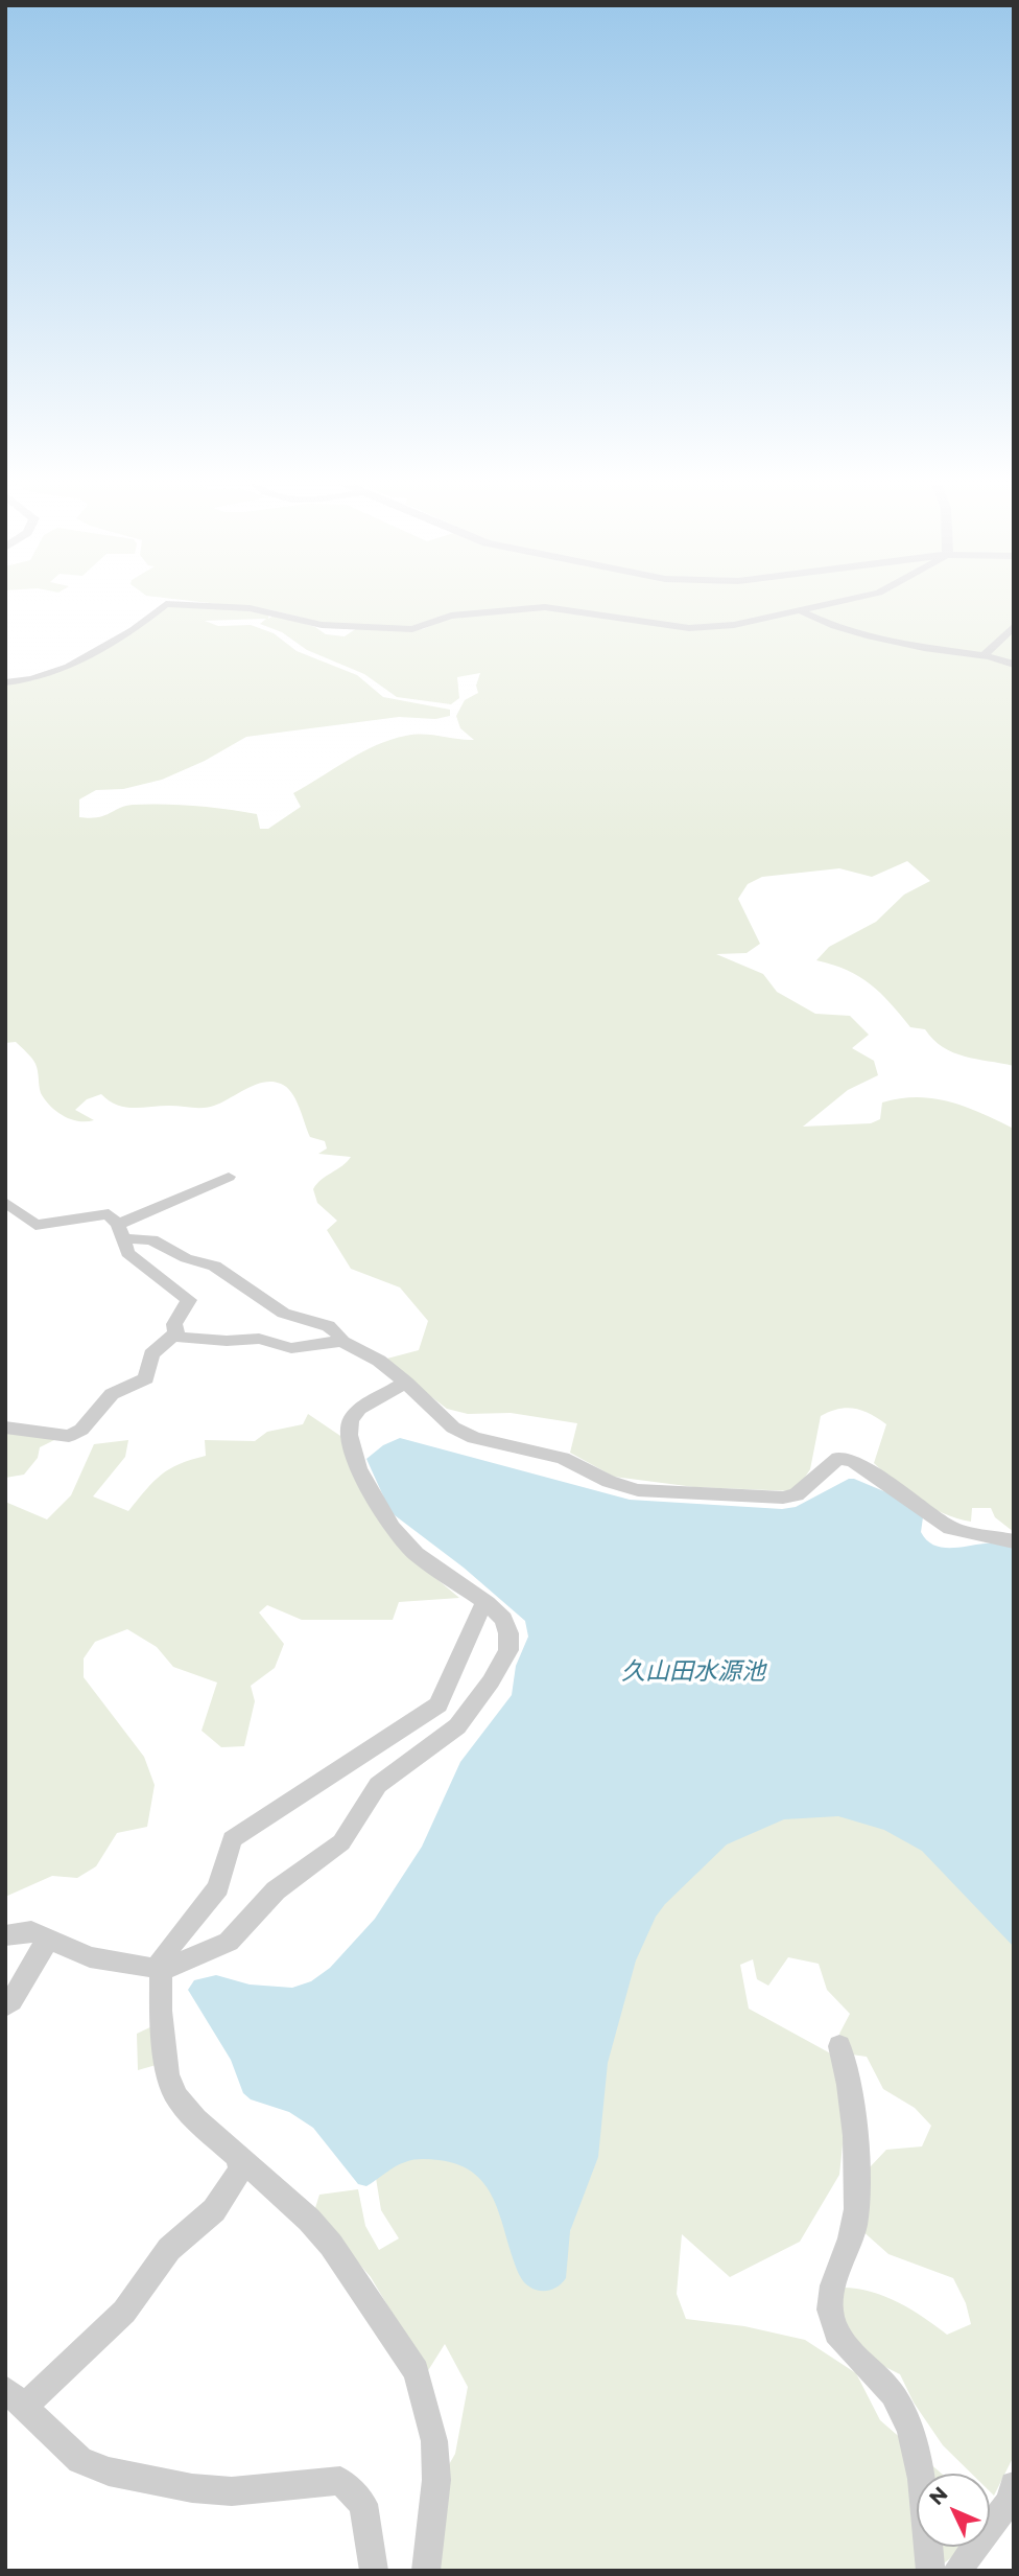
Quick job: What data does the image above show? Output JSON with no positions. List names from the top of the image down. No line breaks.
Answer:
{"water":["久山田水源池"],"north":"top left"}
